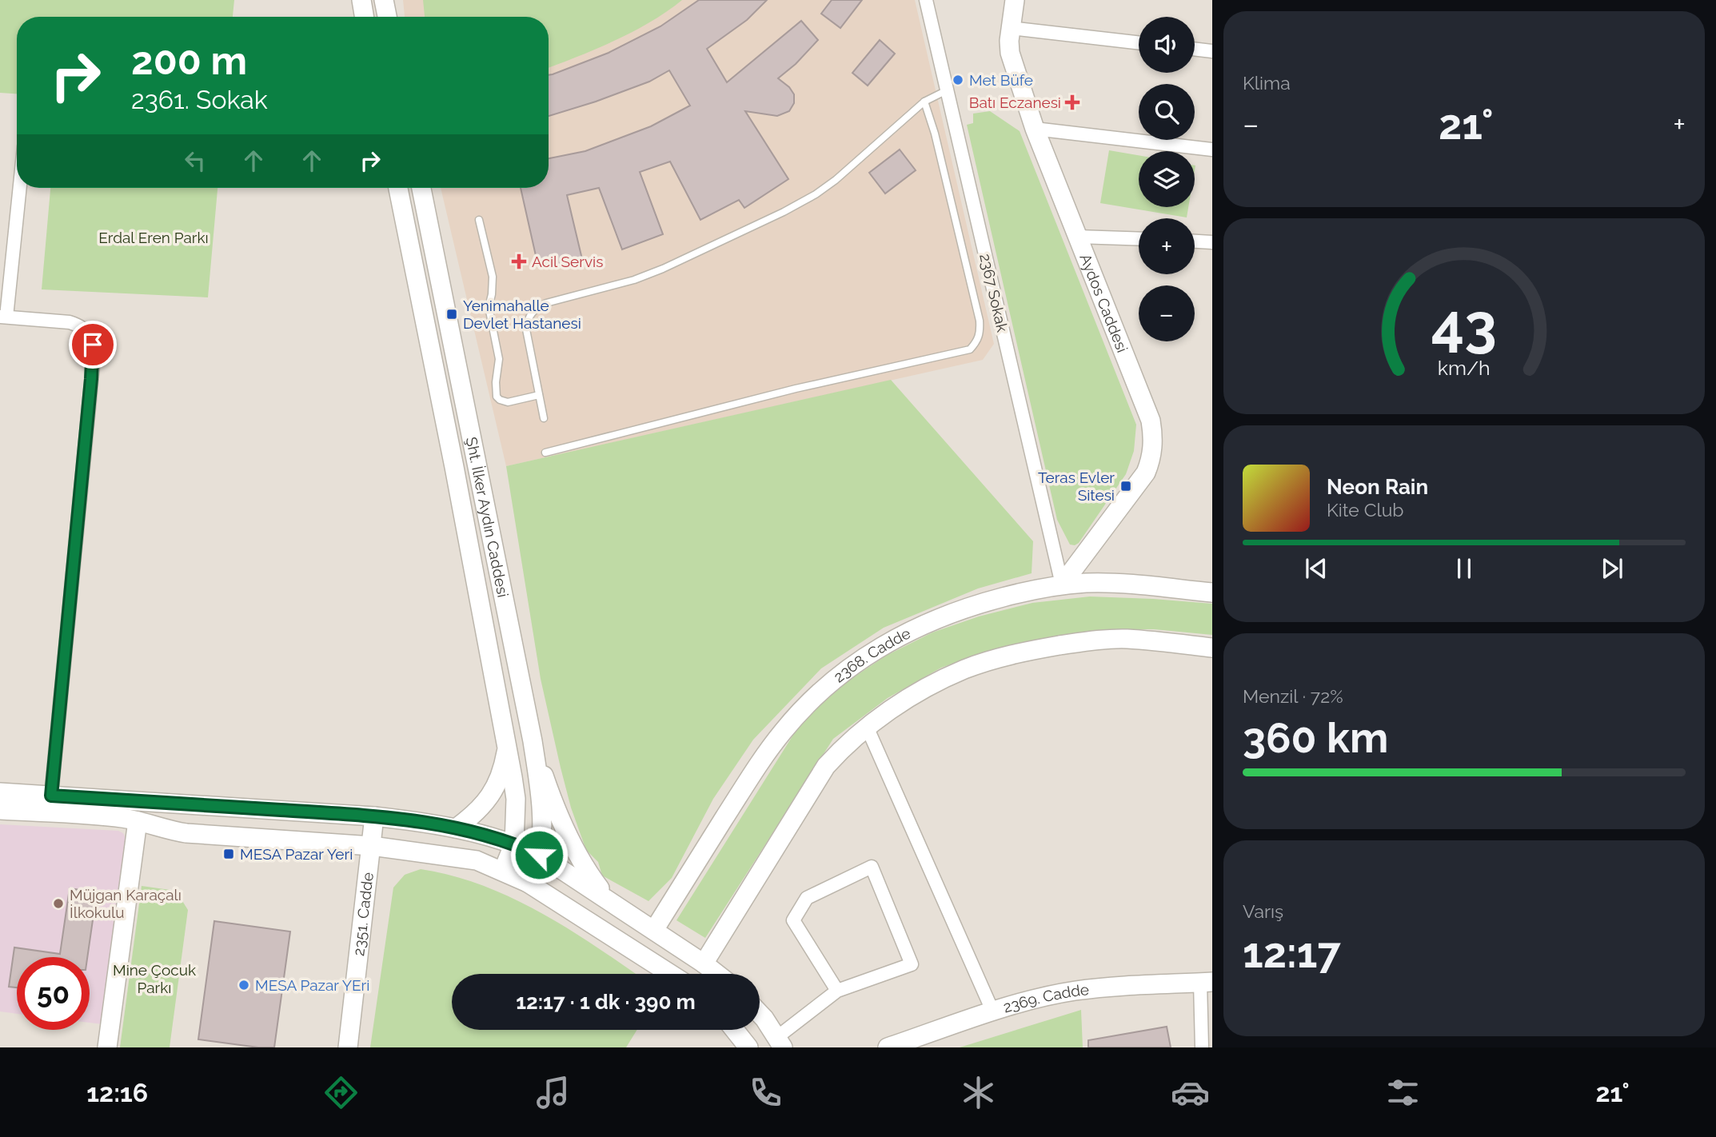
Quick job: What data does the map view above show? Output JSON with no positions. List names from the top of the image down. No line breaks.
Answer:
{"streets":{"main road":["Aydos Caddesi","Şht. İlker Aydın Caddesi","2368. Cadde","2351. Cadde","2369. Cadde"],"street":["2367 Sokak"]},"crossings":[["2367 Sokak","Aydos Caddesi"],["2367 Sokak","2368. Cadde"],["Aydos Caddesi","2368. Cadde"]],"parks":["Erdal Eren Parkı","Mine Çocuk Parkı"],"places":{"other":["Met Büfe","Müjgan Karaçalı İlkokulu","MESA Pazar YEri"],"health":["Batı Eczanesi","Acil Servis"],"transit":["Yenimahalle Devlet Hastanesi","Teras Evler Sitesi","MESA Pazar Yeri"]},"page":{"tile":["Klima",["Menzil · 72%","360 km"],["Varış","12:17"]],"map_buttons":["+","−"],"turn":["200 m","2361. Sokak"],"heat":["−","21°","+"],"song":["Neon Rain","Kite Club"],"limit":"50","trip":"12:17 · 1 dk · 390 m","tabs":["12:16","21°"],"gauge":["43","km/h"]}}
